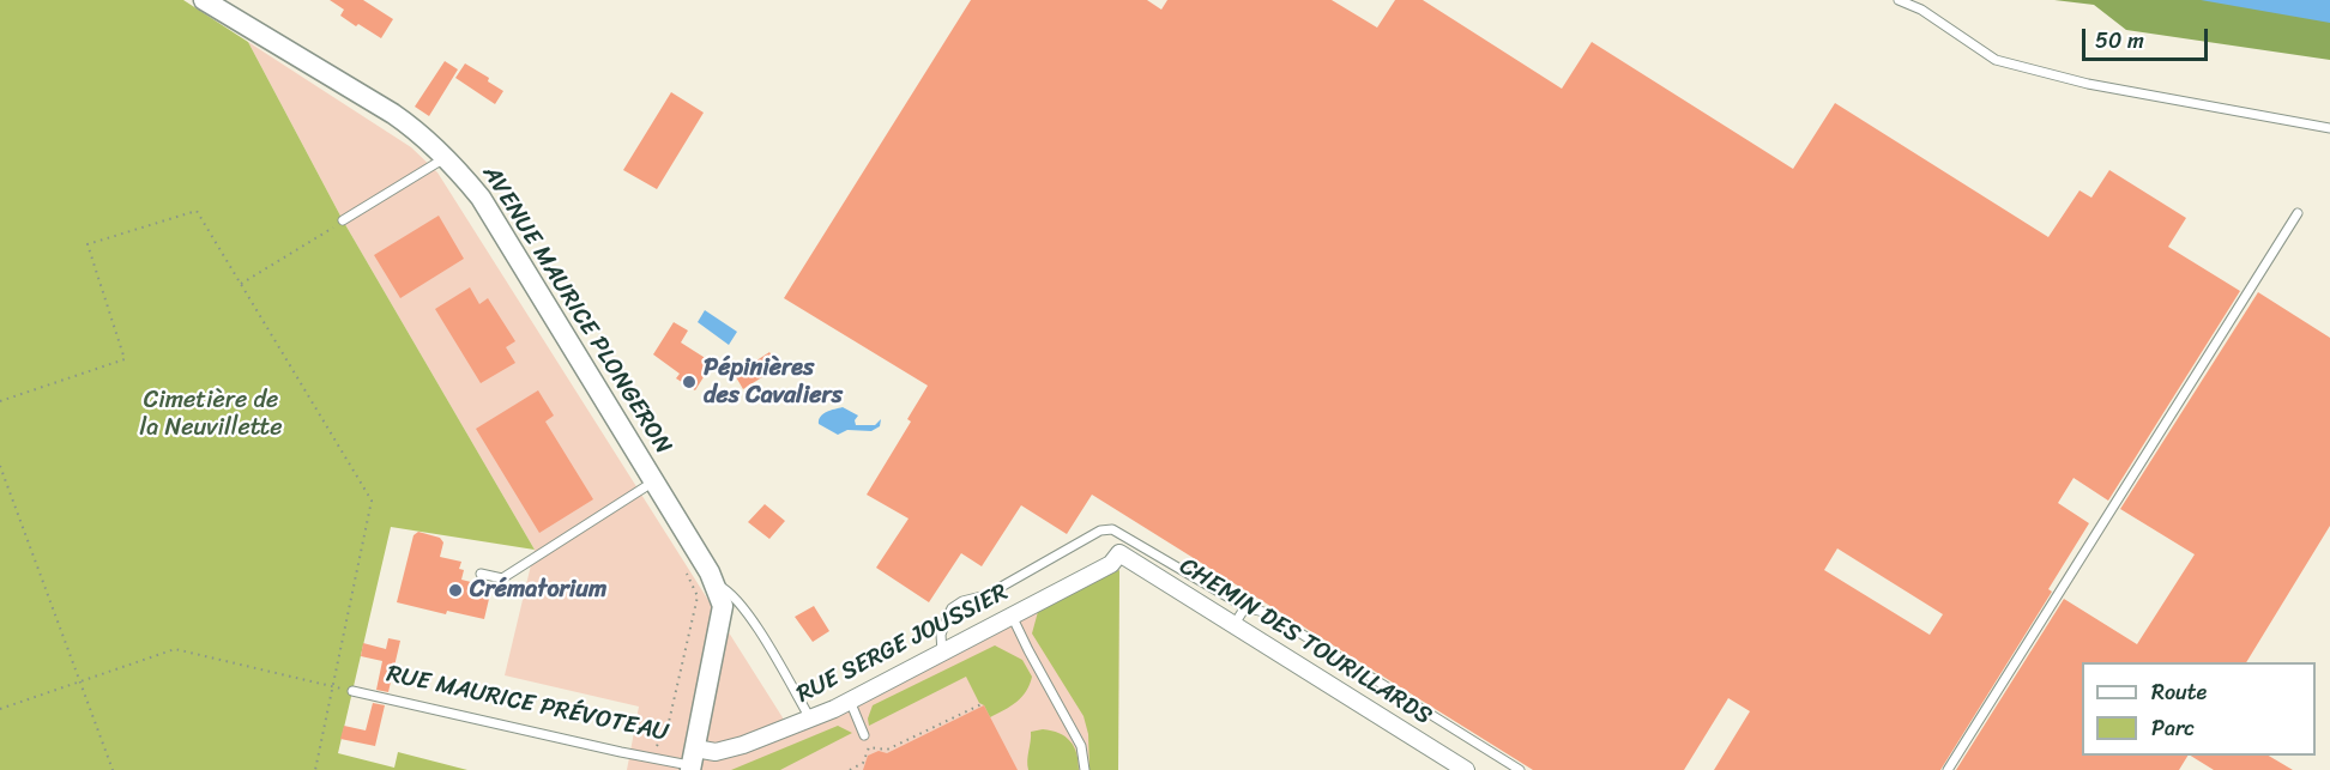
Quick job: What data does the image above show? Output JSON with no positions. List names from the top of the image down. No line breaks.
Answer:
{"streets":{"street":["AVENUE MAURICE PLONGERON","CHEMIN DES TOURILLARDS","RUE SERGE JOUSSIER","RUE MAURICE PRÉVOTEAU"]},"crossings":[["AVENUE MAURICE PLONGERON","RUE MAURICE PRÉVOTEAU"],["CHEMIN DES TOURILLARDS","RUE SERGE JOUSSIER"],["RUE SERGE JOUSSIER","RUE MAURICE PRÉVOTEAU"]],"parks":["Cimetière de la Neuvillette"],"places":["Pépinières des Cavaliers","Crématorium"],"legend":["Route","Parc"],"scale_bar":"50 m"}
